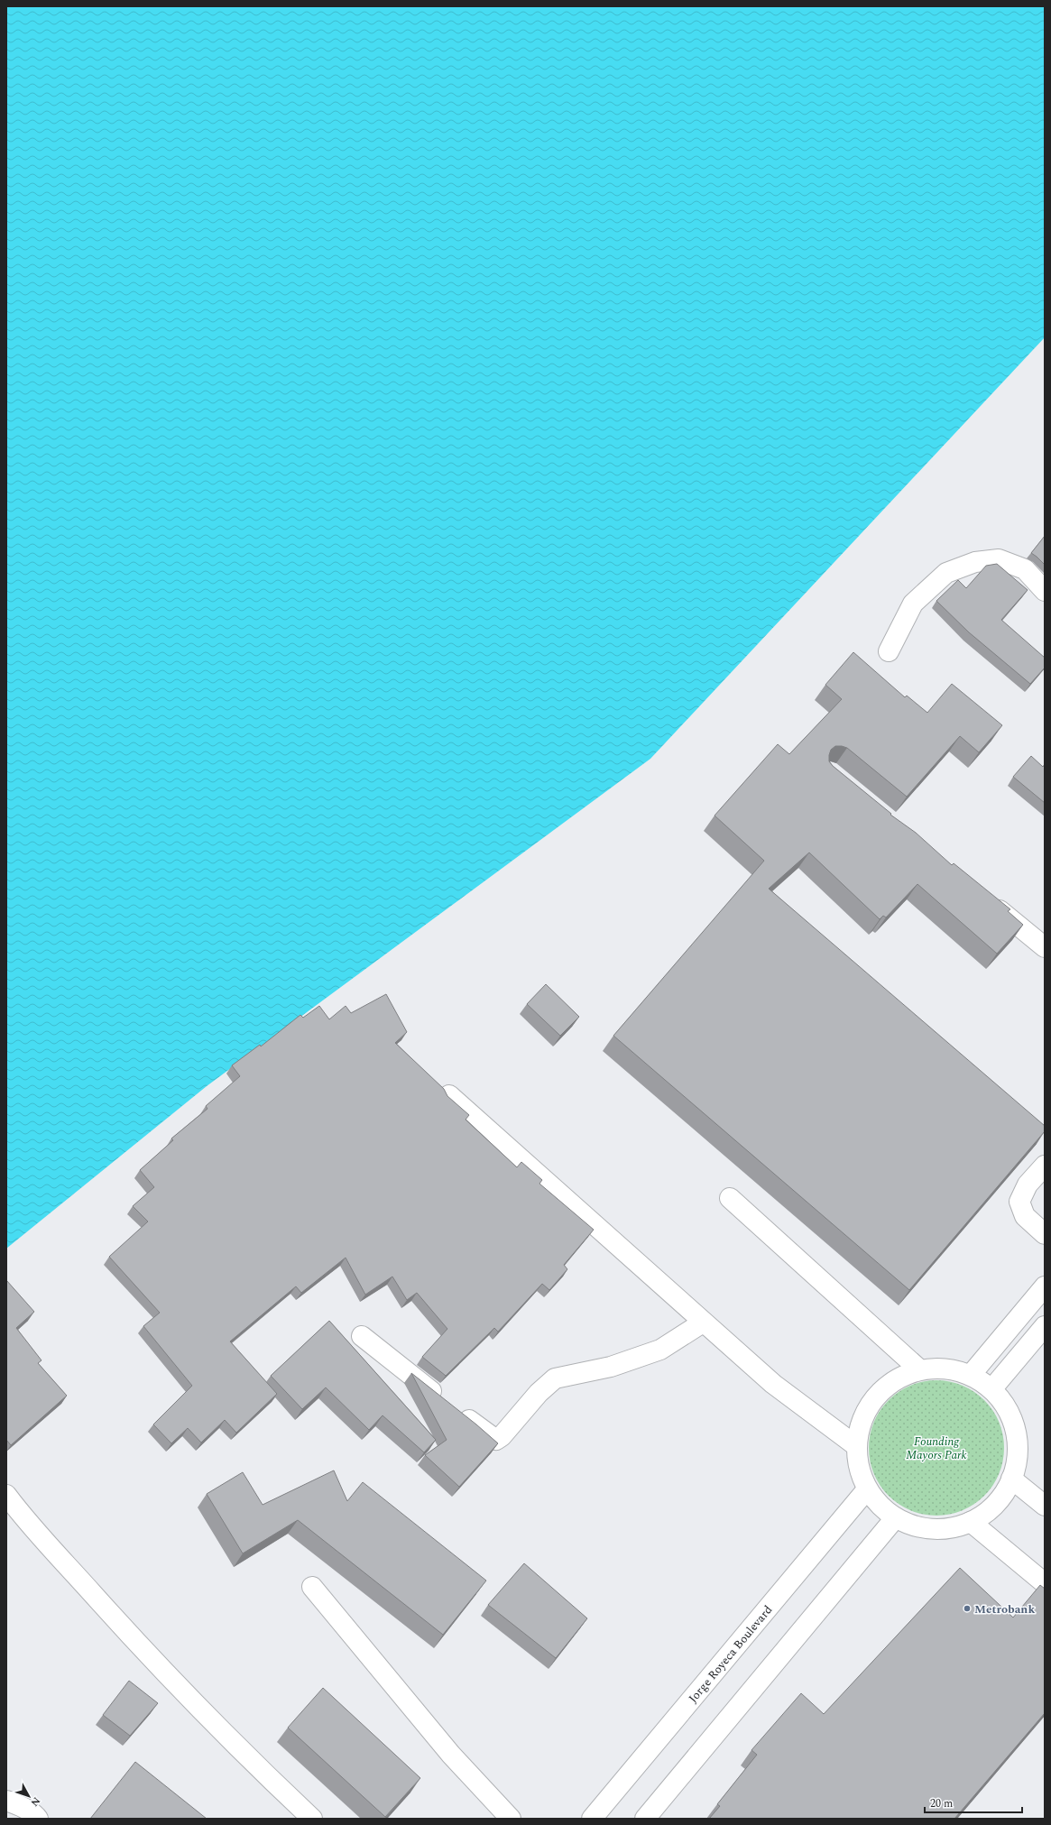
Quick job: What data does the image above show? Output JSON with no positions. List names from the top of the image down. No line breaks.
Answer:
{"streets":{"street":["Jorge Royeca Boulevard"]},"parks":["Founding Mayors Park"],"places":["Metrobank"],"scale_bar":"20 m","north":"bottom right"}
